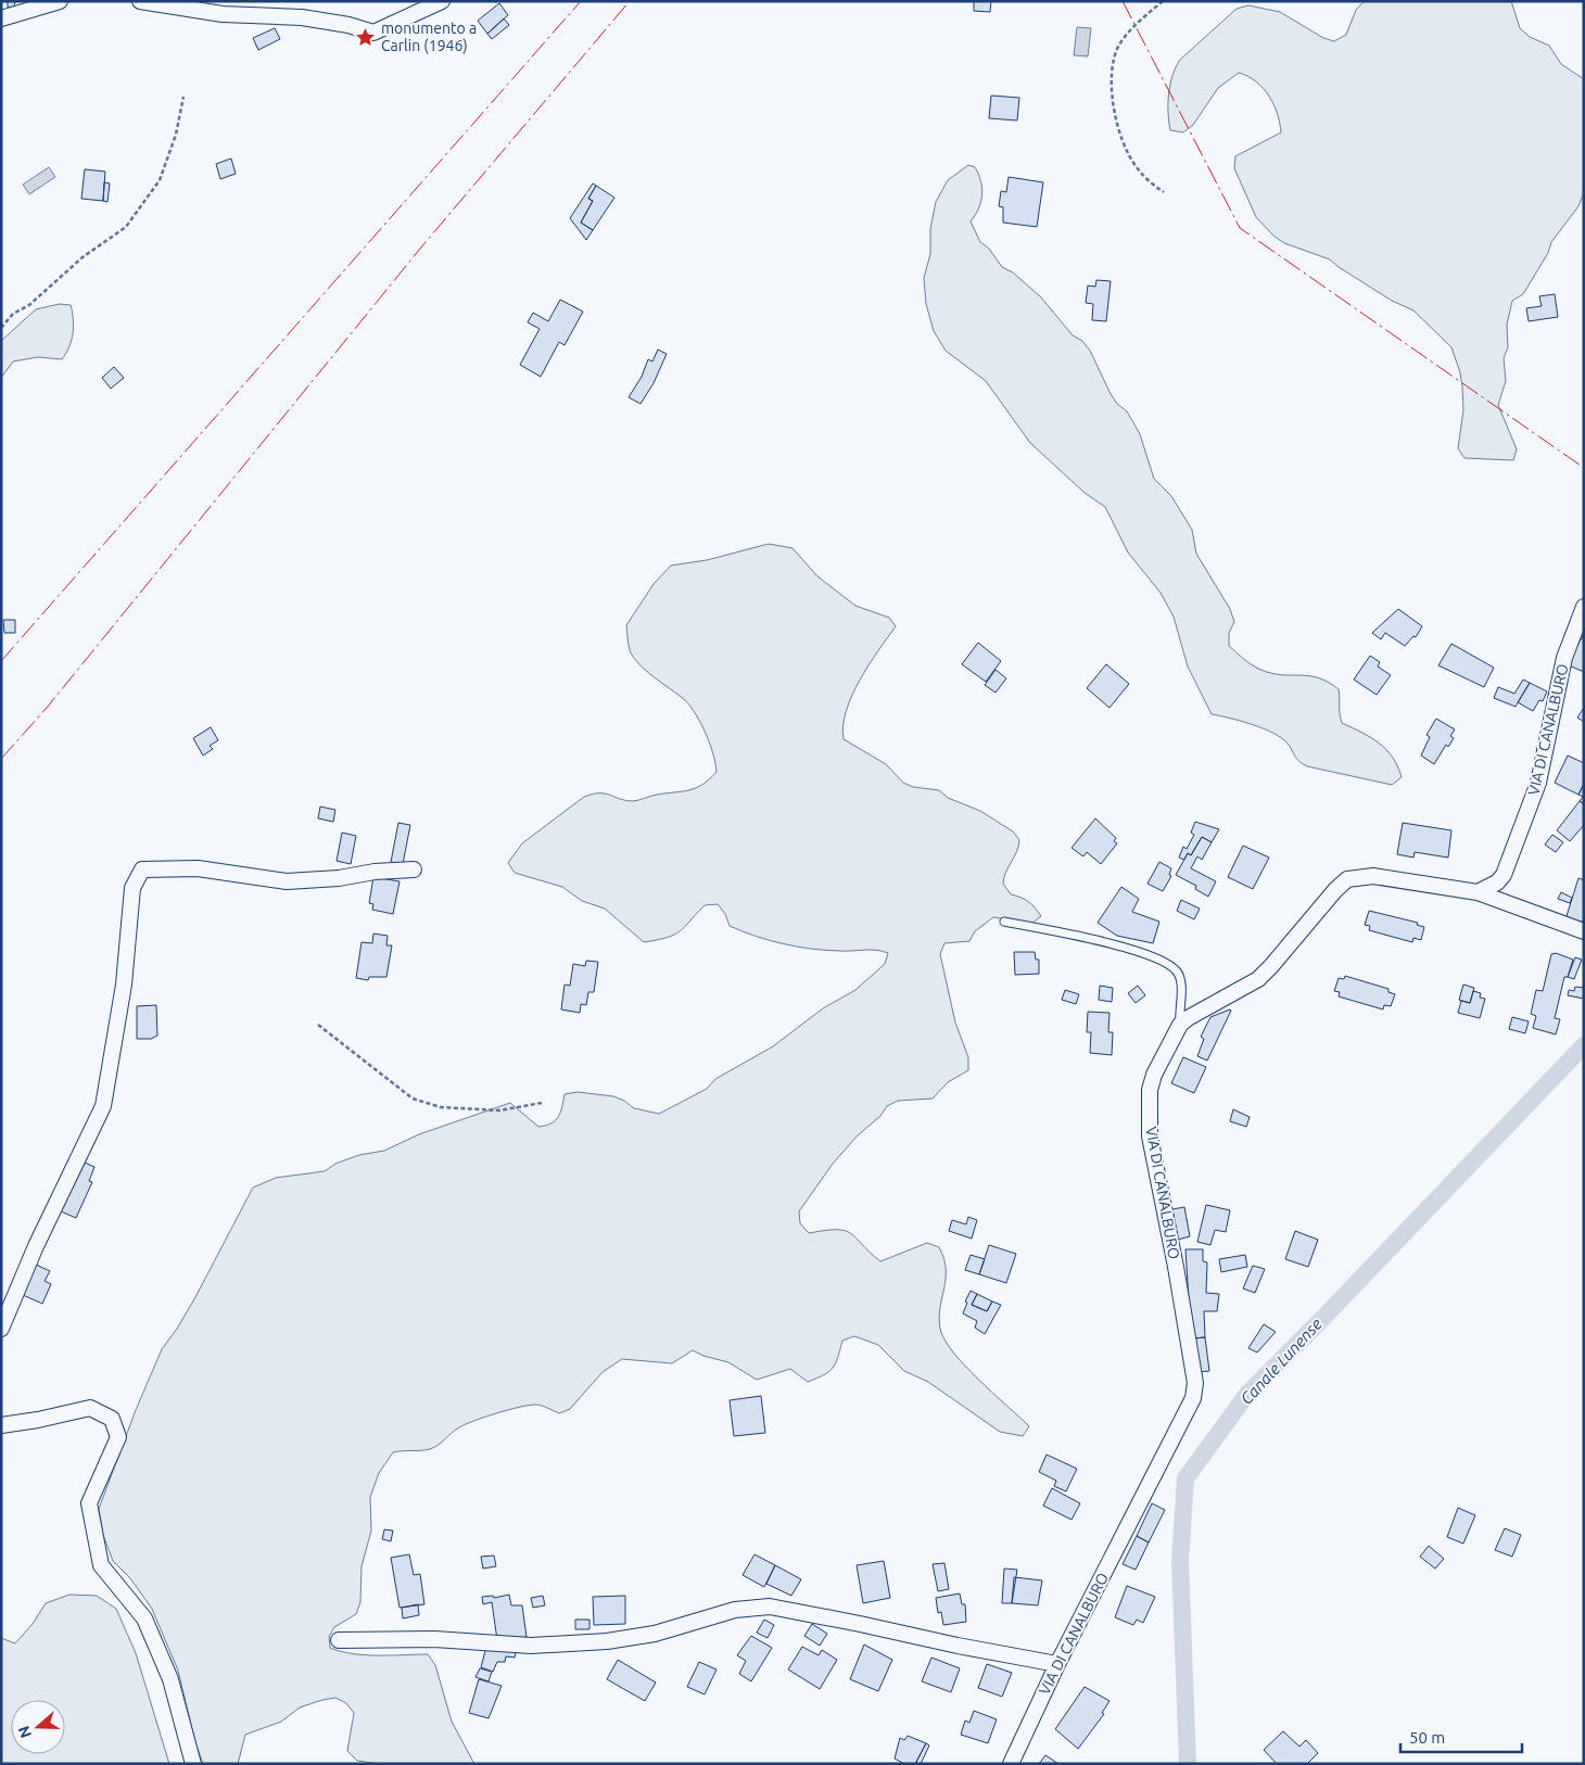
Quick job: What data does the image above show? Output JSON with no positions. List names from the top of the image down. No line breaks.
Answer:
{"streets":{"street":["VIA DI CANALBURO"]},"water":["Canale Lunense"],"places":{"place":["monumento a Carlin (1946)"]},"scale_bar":"50 m","north":"left"}
